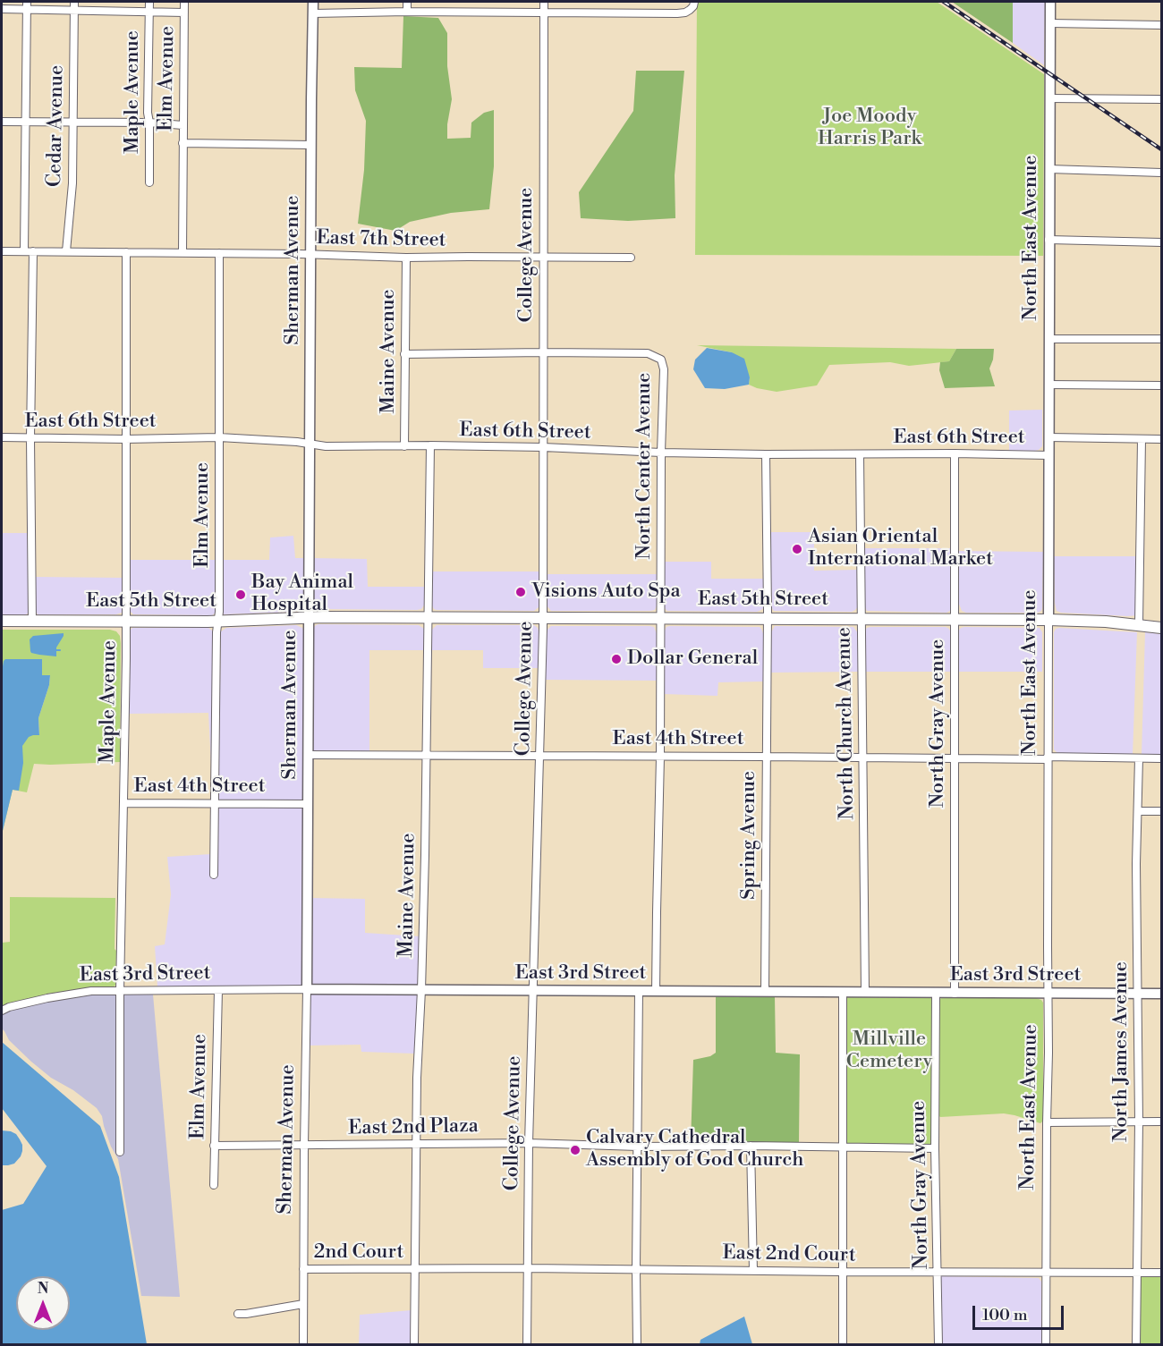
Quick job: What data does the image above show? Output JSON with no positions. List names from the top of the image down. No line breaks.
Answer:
{"streets":{"main road":["East 5th Street"],"street":["Elm Avenue","Maple Avenue","Cedar Avenue","North East Avenue","East 7th Street","College Avenue","Sherman Avenue","Maine Avenue","East 6th Street","North Center Avenue","North Church Avenue","North Gray Avenue","East 4th Street","Spring Avenue","East 3rd Street","North James Avenue","East 2nd Plaza","2nd Court","East 2nd Court"]},"crossings":[["Elm Avenue","East 7th Street"],["Elm Avenue","East 6th Street"],["Elm Avenue","East 5th Street"],["Elm Avenue","East 4th Street"],["Elm Avenue","East 3rd Street"],["Elm Avenue","East 2nd Plaza"],["Maple Avenue","East 7th Street"],["Maple Avenue","East 6th Street"],["Maple Avenue","East 5th Street"],["Maple Avenue","East 4th Street"],["Maple Avenue","East 3rd Street"],["Cedar Avenue","East 7th Street"],["North East Avenue","East 6th Street"],["North East Avenue","East 5th Street"],["North East Avenue","East 4th Street"],["North East Avenue","East 3rd Street"],["North East Avenue","East 2nd Court"],["East 7th Street","College Avenue"],["East 7th Street","Sherman Avenue"],["East 7th Street","Maine Avenue"],["College Avenue","East 6th Street"],["College Avenue","North Center Avenue"],["College Avenue","East 5th Street"],["College Avenue","East 4th Street"],["College Avenue","East 3rd Street"],["College Avenue","East 2nd Plaza"],["College Avenue","East 2nd Court"],["Sherman Avenue","East 6th Street"],["Sherman Avenue","East 5th Street"],["Sherman Avenue","East 4th Street"],["Sherman Avenue","East 3rd Street"],["Sherman Avenue","East 2nd Plaza"],["Sherman Avenue","2nd Court"],["Maine Avenue","East 6th Street"],["Maine Avenue","East 5th Street"],["Maine Avenue","East 4th Street"],["Maine Avenue","East 3rd Street"],["Maine Avenue","East 2nd Plaza"],["Maine Avenue","2nd Court"],["Maine Avenue","East 2nd Court"],["East 6th Street","North Center Avenue"],["East 6th Street","North Church Avenue"],["East 6th Street","North Gray Avenue"],["East 6th Street","Spring Avenue"],["North Center Avenue","East 5th Street"],["North Center Avenue","East 4th Street"],["North Center Avenue","East 3rd Street"],["East 5th Street","North Church Avenue"],["East 5th Street","North Gray Avenue"],["East 5th Street","Spring Avenue"],["North Church Avenue","East 4th Street"],["North Church Avenue","East 3rd Street"],["North Gray Avenue","East 4th Street"],["North Gray Avenue","East 3rd Street"],["North Gray Avenue","East 2nd Plaza"],["North Gray Avenue","East 2nd Court"],["East 4th Street","Spring Avenue"],["East 4th Street","North James Avenue"],["Spring Avenue","East 3rd Street"],["East 3rd Street","North James Avenue"],["North James Avenue","East 2nd Court"],["2nd Court","East 2nd Court"]],"parks":["Joe Moody Harris Park","Millville Cemetery"],"places":["Asian Oriental International Market","Visions Auto Spa","Bay Animal Hospital","Dollar General","Calvary Cathedral Assembly of God Church"],"scale_bar":"100 m","north":"top"}
